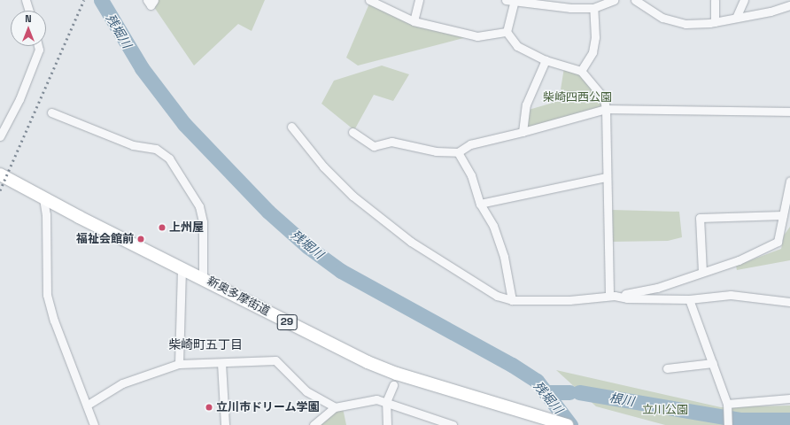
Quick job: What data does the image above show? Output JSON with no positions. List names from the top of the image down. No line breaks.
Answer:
{"streets":{"main road":["新奥多摩街道","29"]},"districts":["柴崎町五丁目"],"water":["残堀川","根川"],"parks":["柴崎四西公園","立川公園"],"places":["上州屋","福祉会館前","立川市ドリーム学園"],"north":"top"}
